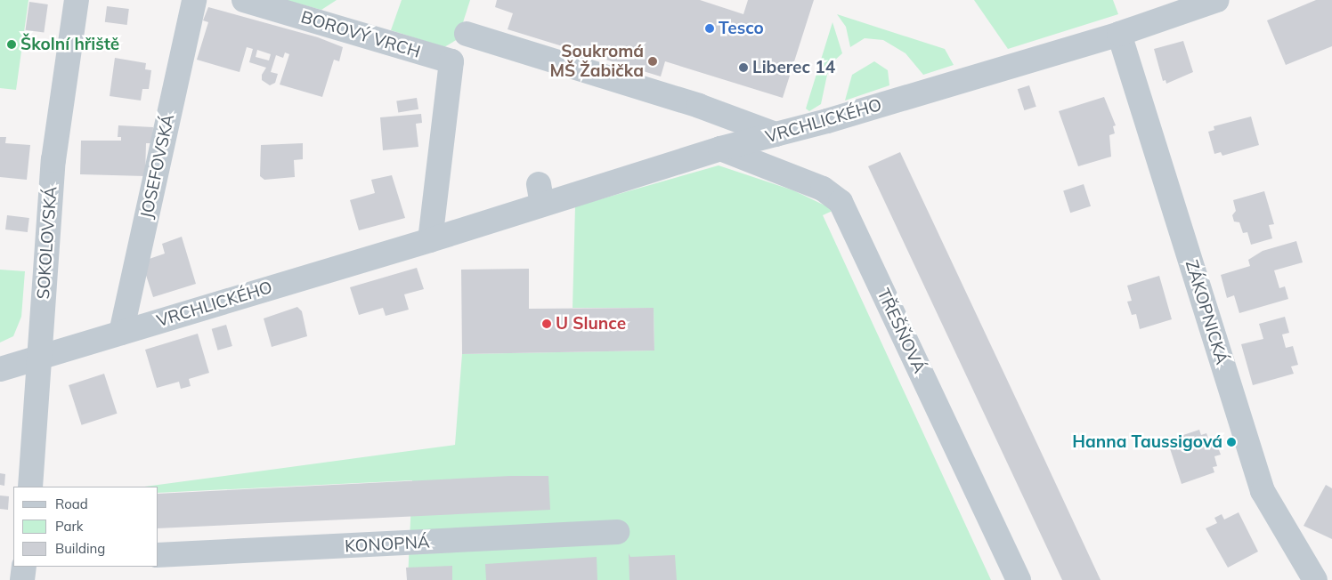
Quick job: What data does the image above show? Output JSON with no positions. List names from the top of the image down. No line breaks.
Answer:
{"streets":{"street":["BOROVÝ VRCH","VRCHLICKÉHO","JOSEFOVSKÁ","SOKOLOVSKÁ","ZÁKOPNICKÁ","TŘEŠŇOVÁ","KONOPNÁ"]},"crossings":[["BOROVÝ VRCH","VRCHLICKÉHO"],["VRCHLICKÉHO","JOSEFOVSKÁ"],["VRCHLICKÉHO","SOKOLOVSKÁ"],["VRCHLICKÉHO","ZÁKOPNICKÁ"],["VRCHLICKÉHO","TŘEŠŇOVÁ"]],"places":["Tesco","Školní hřiště","Soukromá MŠ Žabička","Liberec 14","U Slunce","Hanna Taussigová"],"legend":["Road","Park","Building"]}
